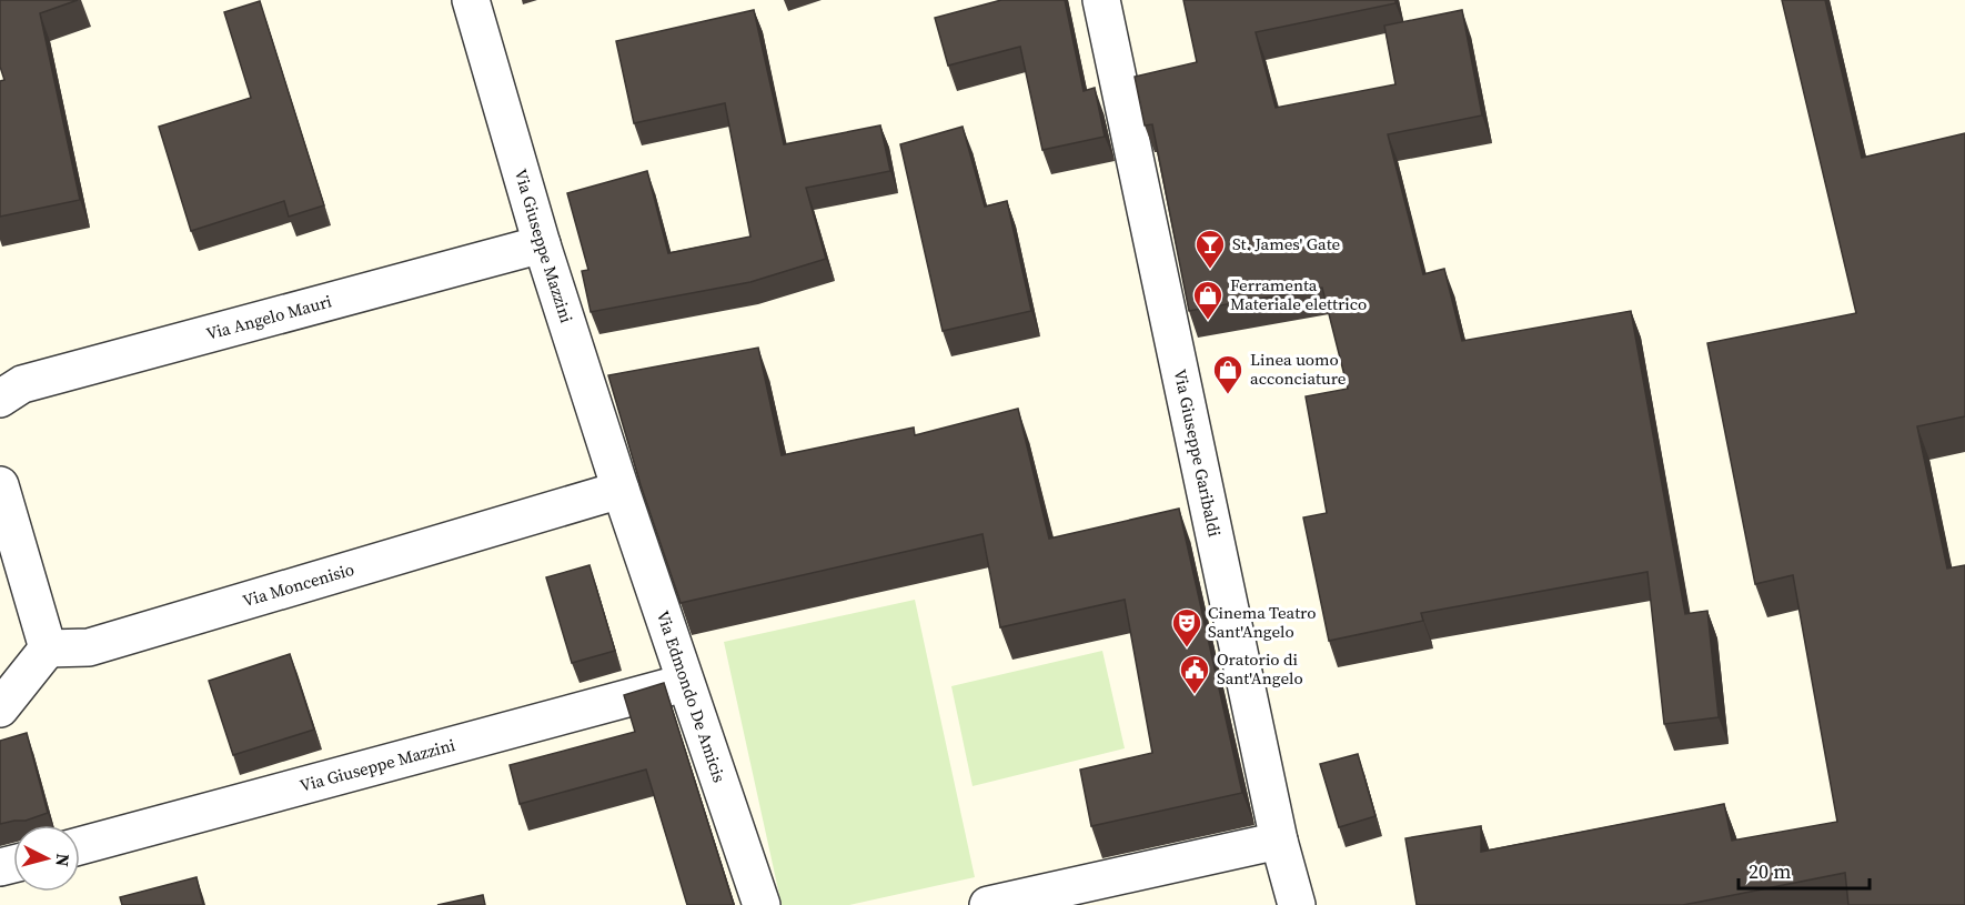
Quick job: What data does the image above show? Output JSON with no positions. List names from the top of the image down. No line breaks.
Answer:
{"streets":{"street":["Via Giuseppe Mazzini","Via Angelo Mauri","Via Giuseppe Garibaldi","Via Moncenisio","Via Edmondo De Amicis"]},"crossings":[["Via Giuseppe Mazzini","Via Angelo Mauri"],["Via Giuseppe Mazzini","Via Moncenisio"],["Via Giuseppe Mazzini","Via Edmondo De Amicis"],["Via Moncenisio","Via Edmondo De Amicis"]],"places":{"bar":["St. James' Gate"],"shop":["Ferramenta Materiale elettrico","Linea uomo acconciature"],"theatre":["Cinema Teatro Sant'Angelo"],"public building":["Oratorio di Sant'Angelo"]},"scale_bar":"20 m","north":"right"}
